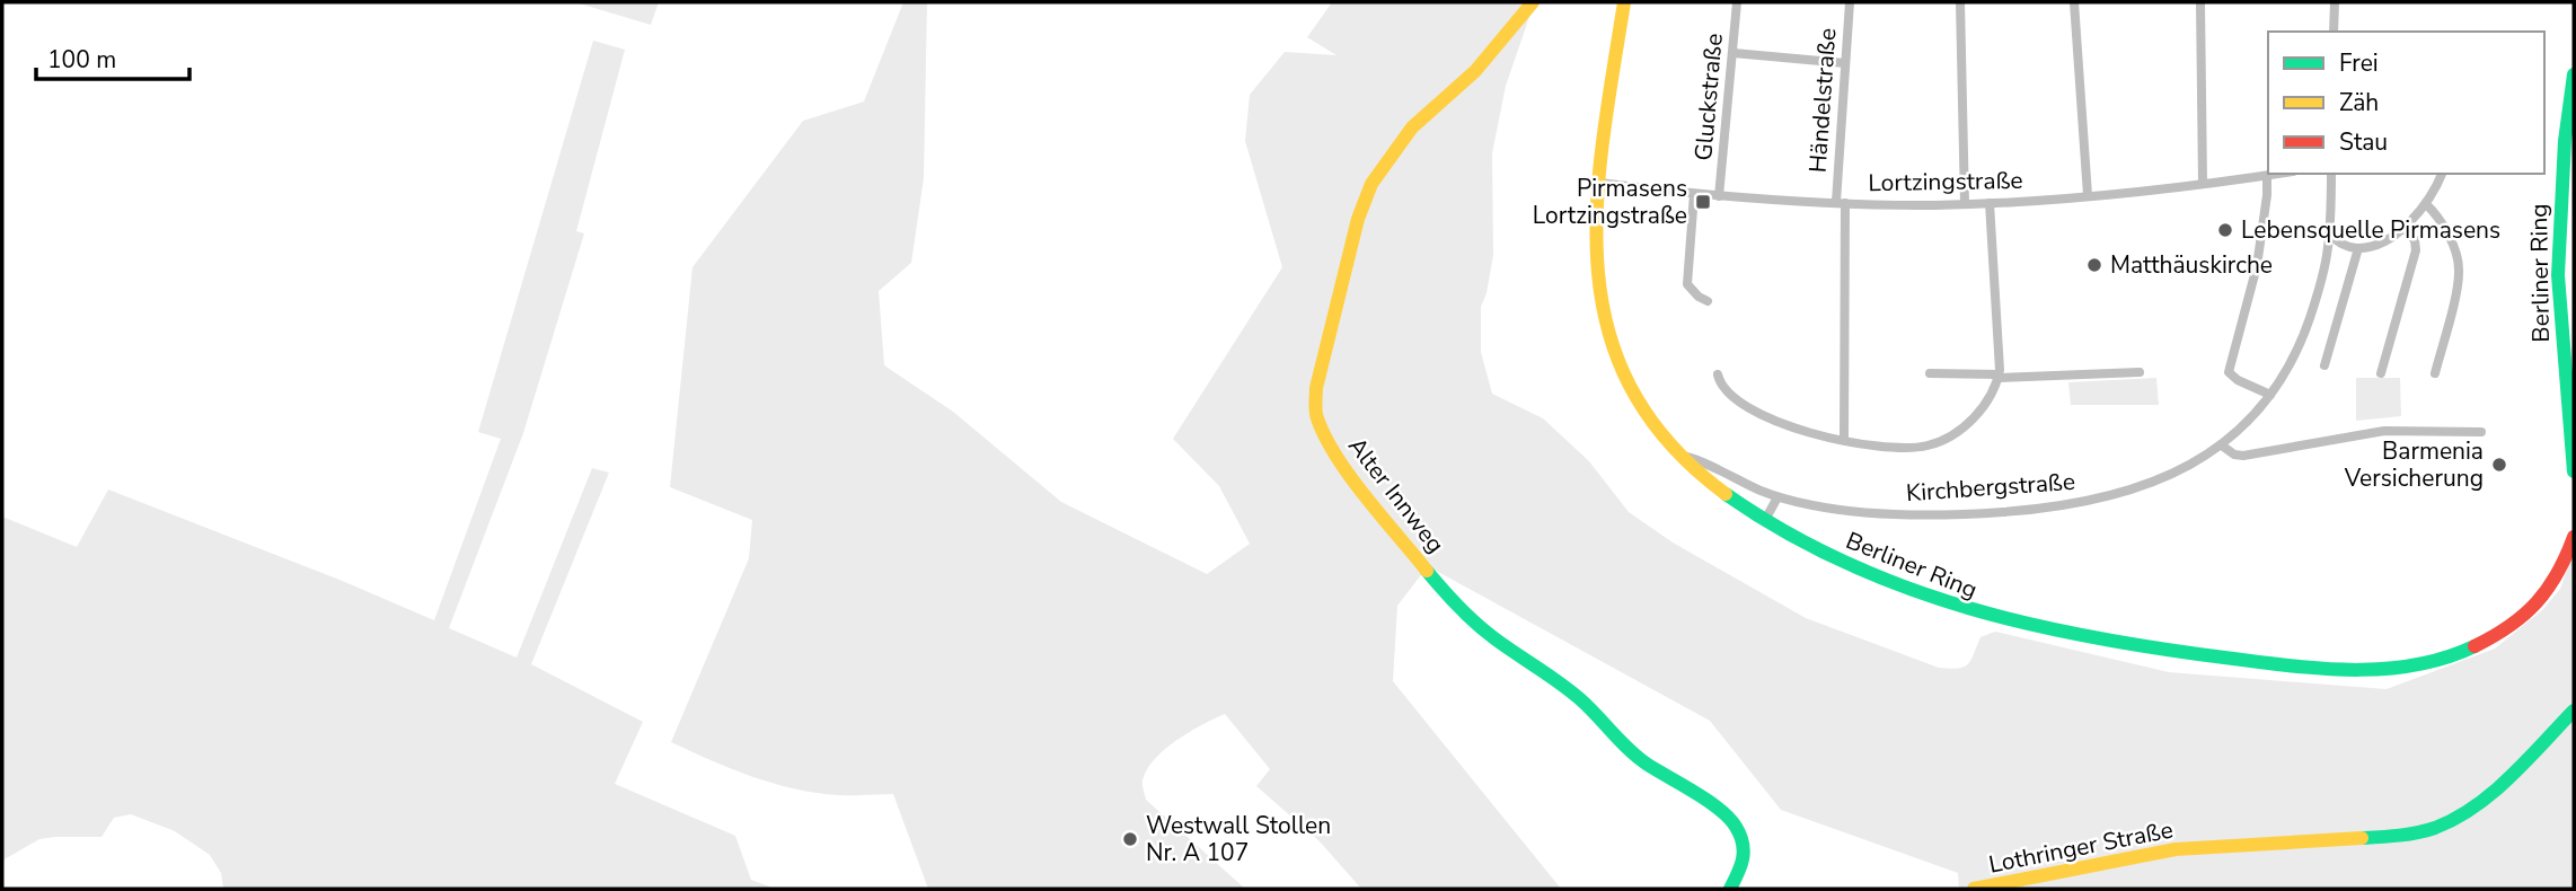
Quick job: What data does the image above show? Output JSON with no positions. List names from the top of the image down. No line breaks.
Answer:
{"streets":{"street":["Gluckstraße","Händelstraße","Lortzingstraße","Berliner Ring","Kirchbergstraße","Alter Innweg","Lothringer Straße"]},"crossings":[["Gluckstraße","Lortzingstraße"],["Händelstraße","Lortzingstraße"],["Lortzingstraße","Berliner Ring"],["Berliner Ring","Kirchbergstraße"]],"places":{"transit":["Pirmasens Lortzingstraße"],"other":["Lebensquelle Pirmasens","Matthäuskirche","Barmenia Versicherung","Westwall Stollen Nr. A 107"]},"legend":["Frei","Zäh","Stau"],"scale_bar":"100 m"}
